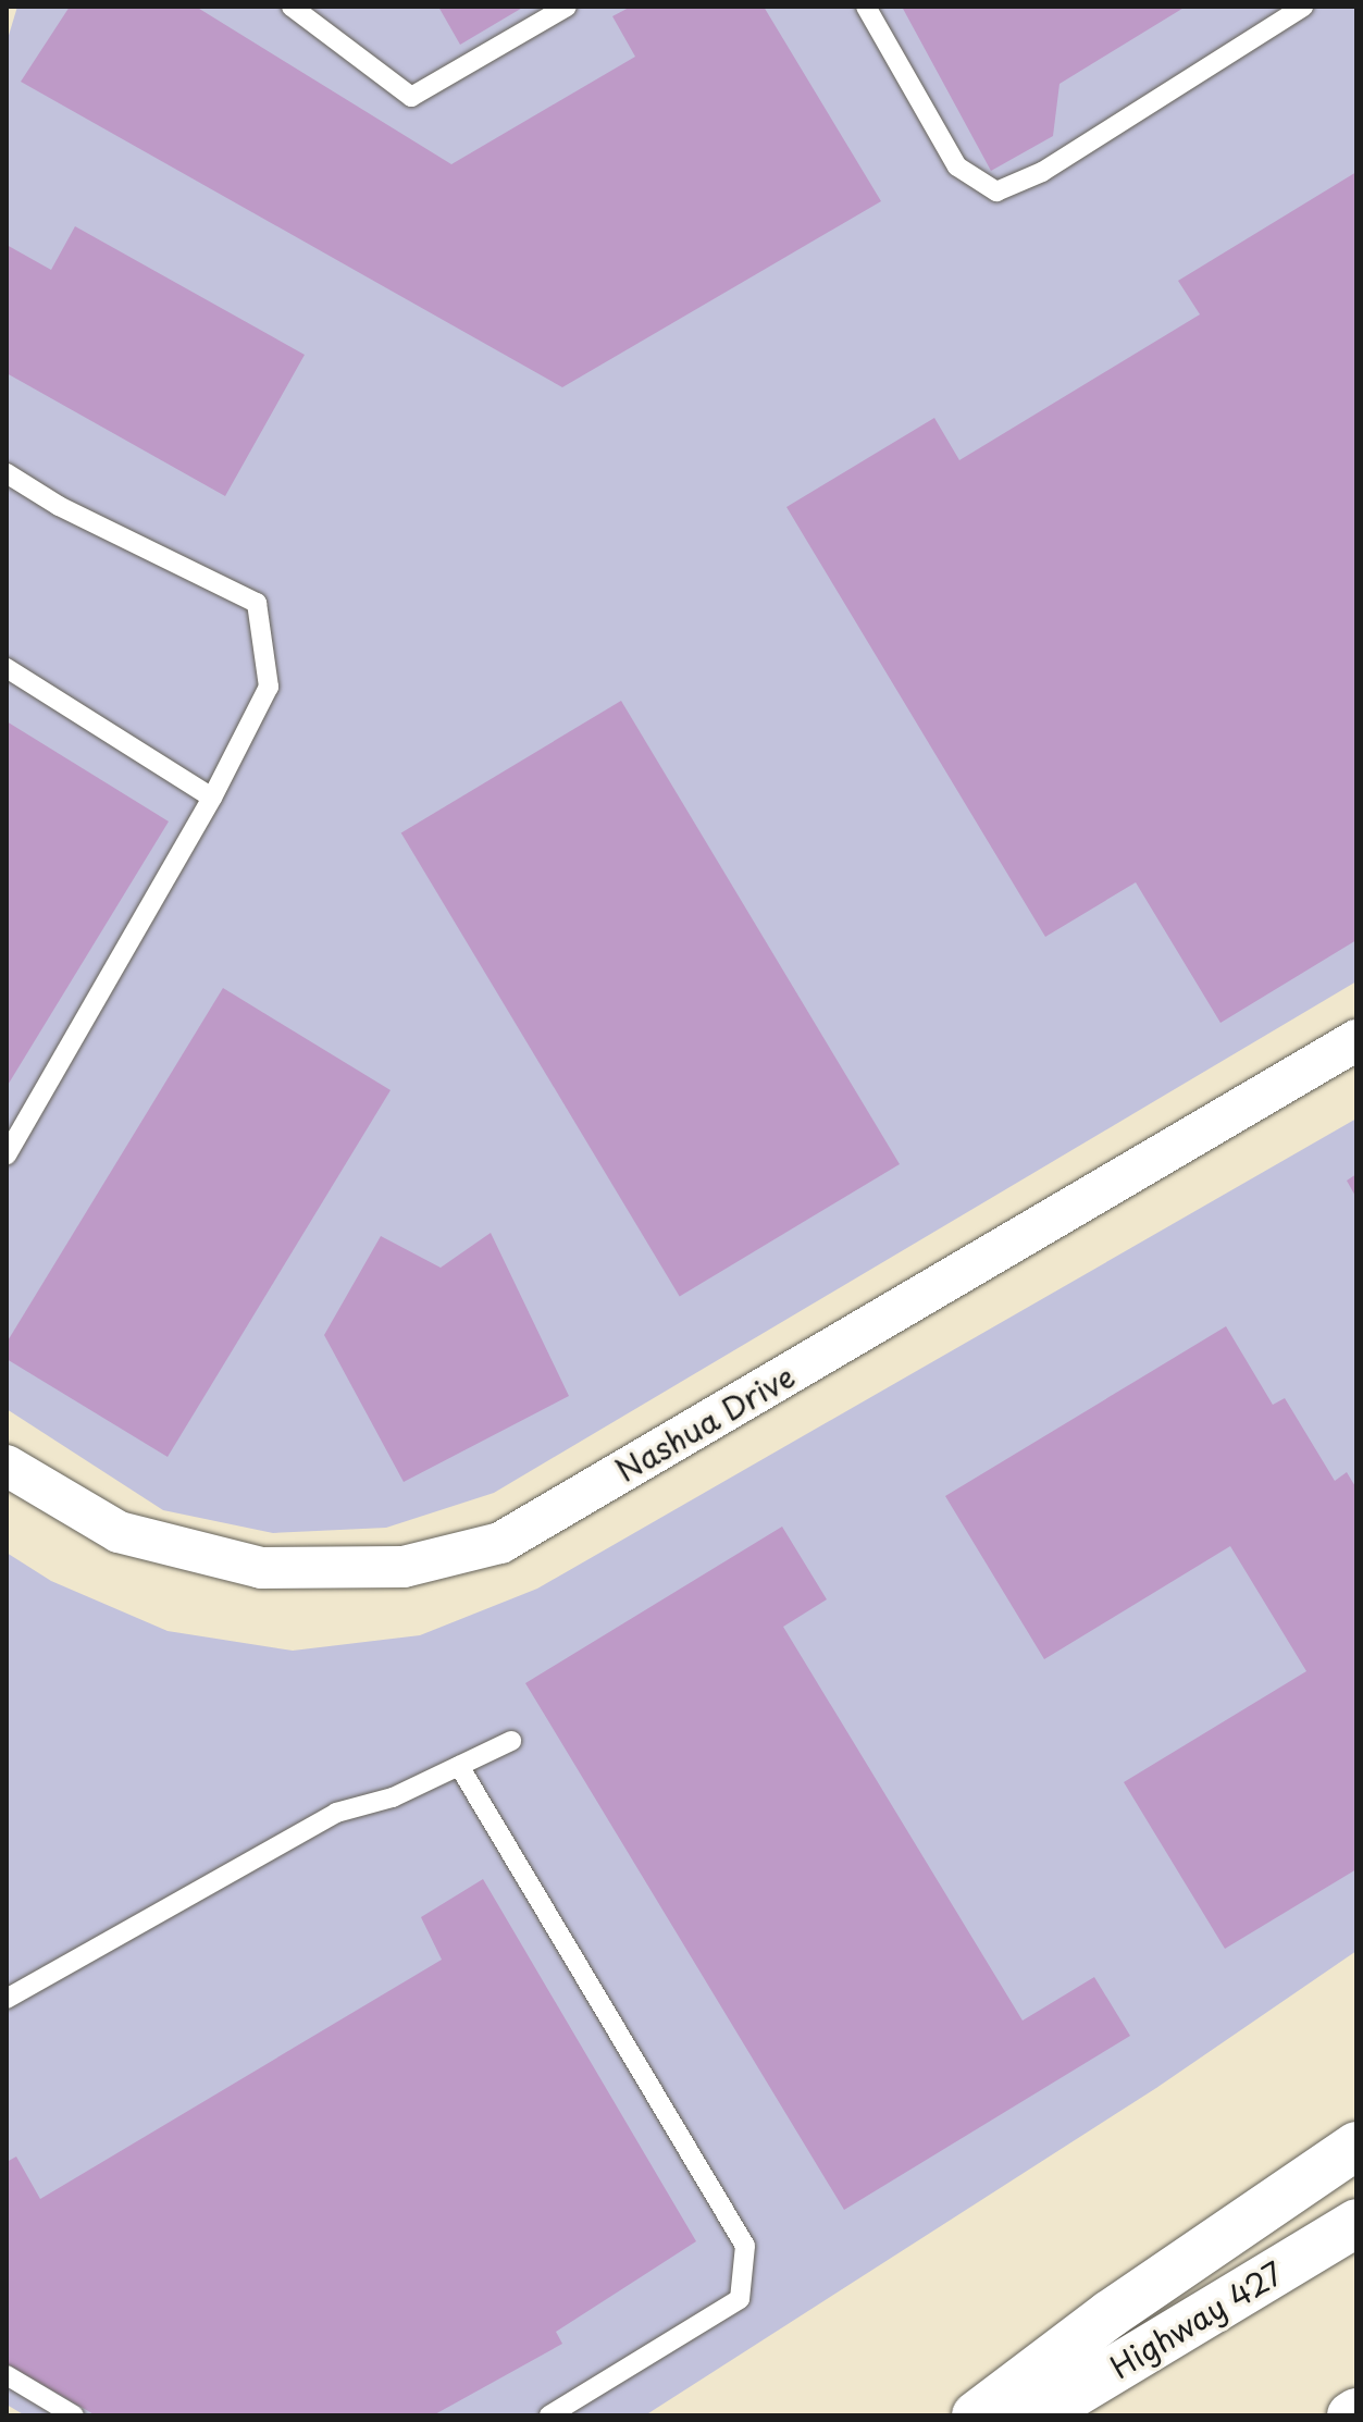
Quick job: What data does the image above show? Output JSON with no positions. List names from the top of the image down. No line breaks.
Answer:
{"streets":{"highway":["Highway 427"],"street":["Nashua Drive"]}}
